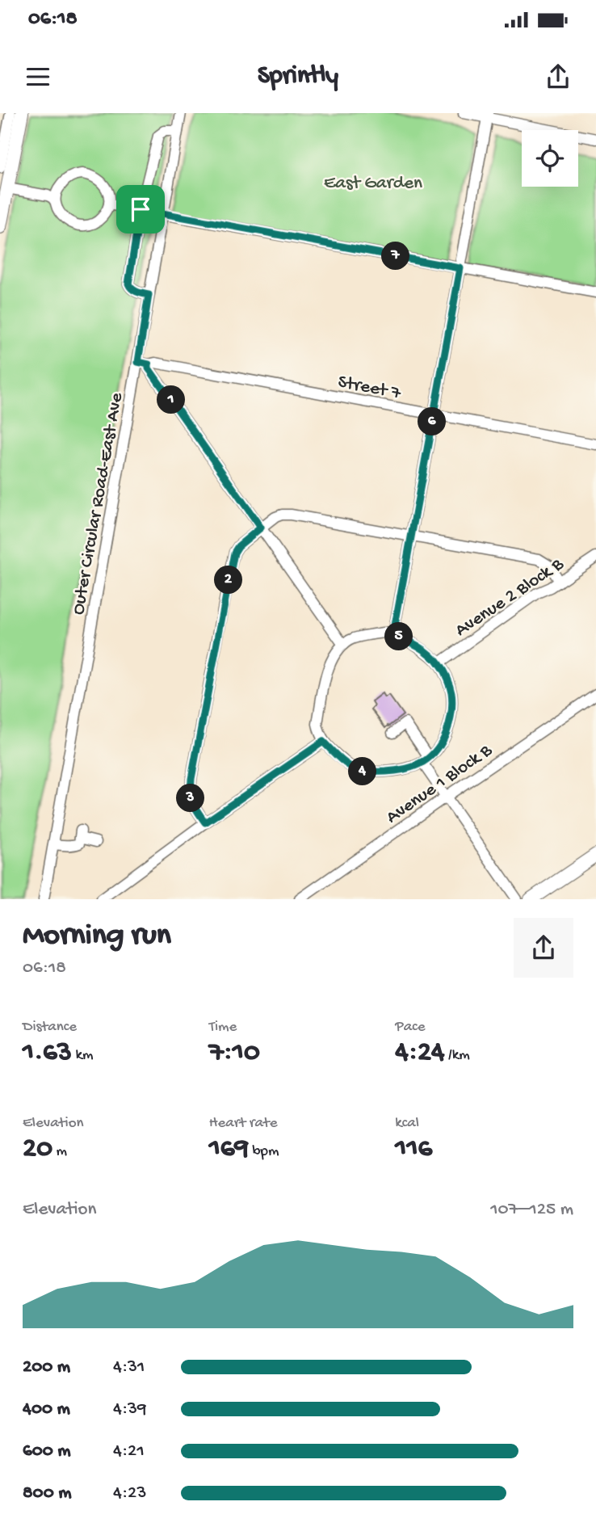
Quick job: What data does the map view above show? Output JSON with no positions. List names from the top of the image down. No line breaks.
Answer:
{"streets":{"street":["Street 7","Outer Circular Road-East Ave","Avenue 2 Block B","Avenue 1 Block B"]},"crossings":[["Street 7","Outer Circular Road-East Ave"]],"parks":["East Garden"],"page":{"status":"06:18","header":"Sprintly","pins":["7","1","6","2","5","4","3"],"heading":["Morning run","06:18"],"stats":[["Distance","1.63 km"],["Time","7:10"],["Pace","4:24 /km"],["Elevation","20 m"],["Heart rate","169 bpm"],["kcal","116"]],"chart":["Elevation","107–125 m"],"list":[{"name":"200 m","note":"4:31"},{"name":"400 m","note":"4:39"},{"name":"600 m","note":"4:21"},{"name":"800 m","note":"4:23"}]}}
